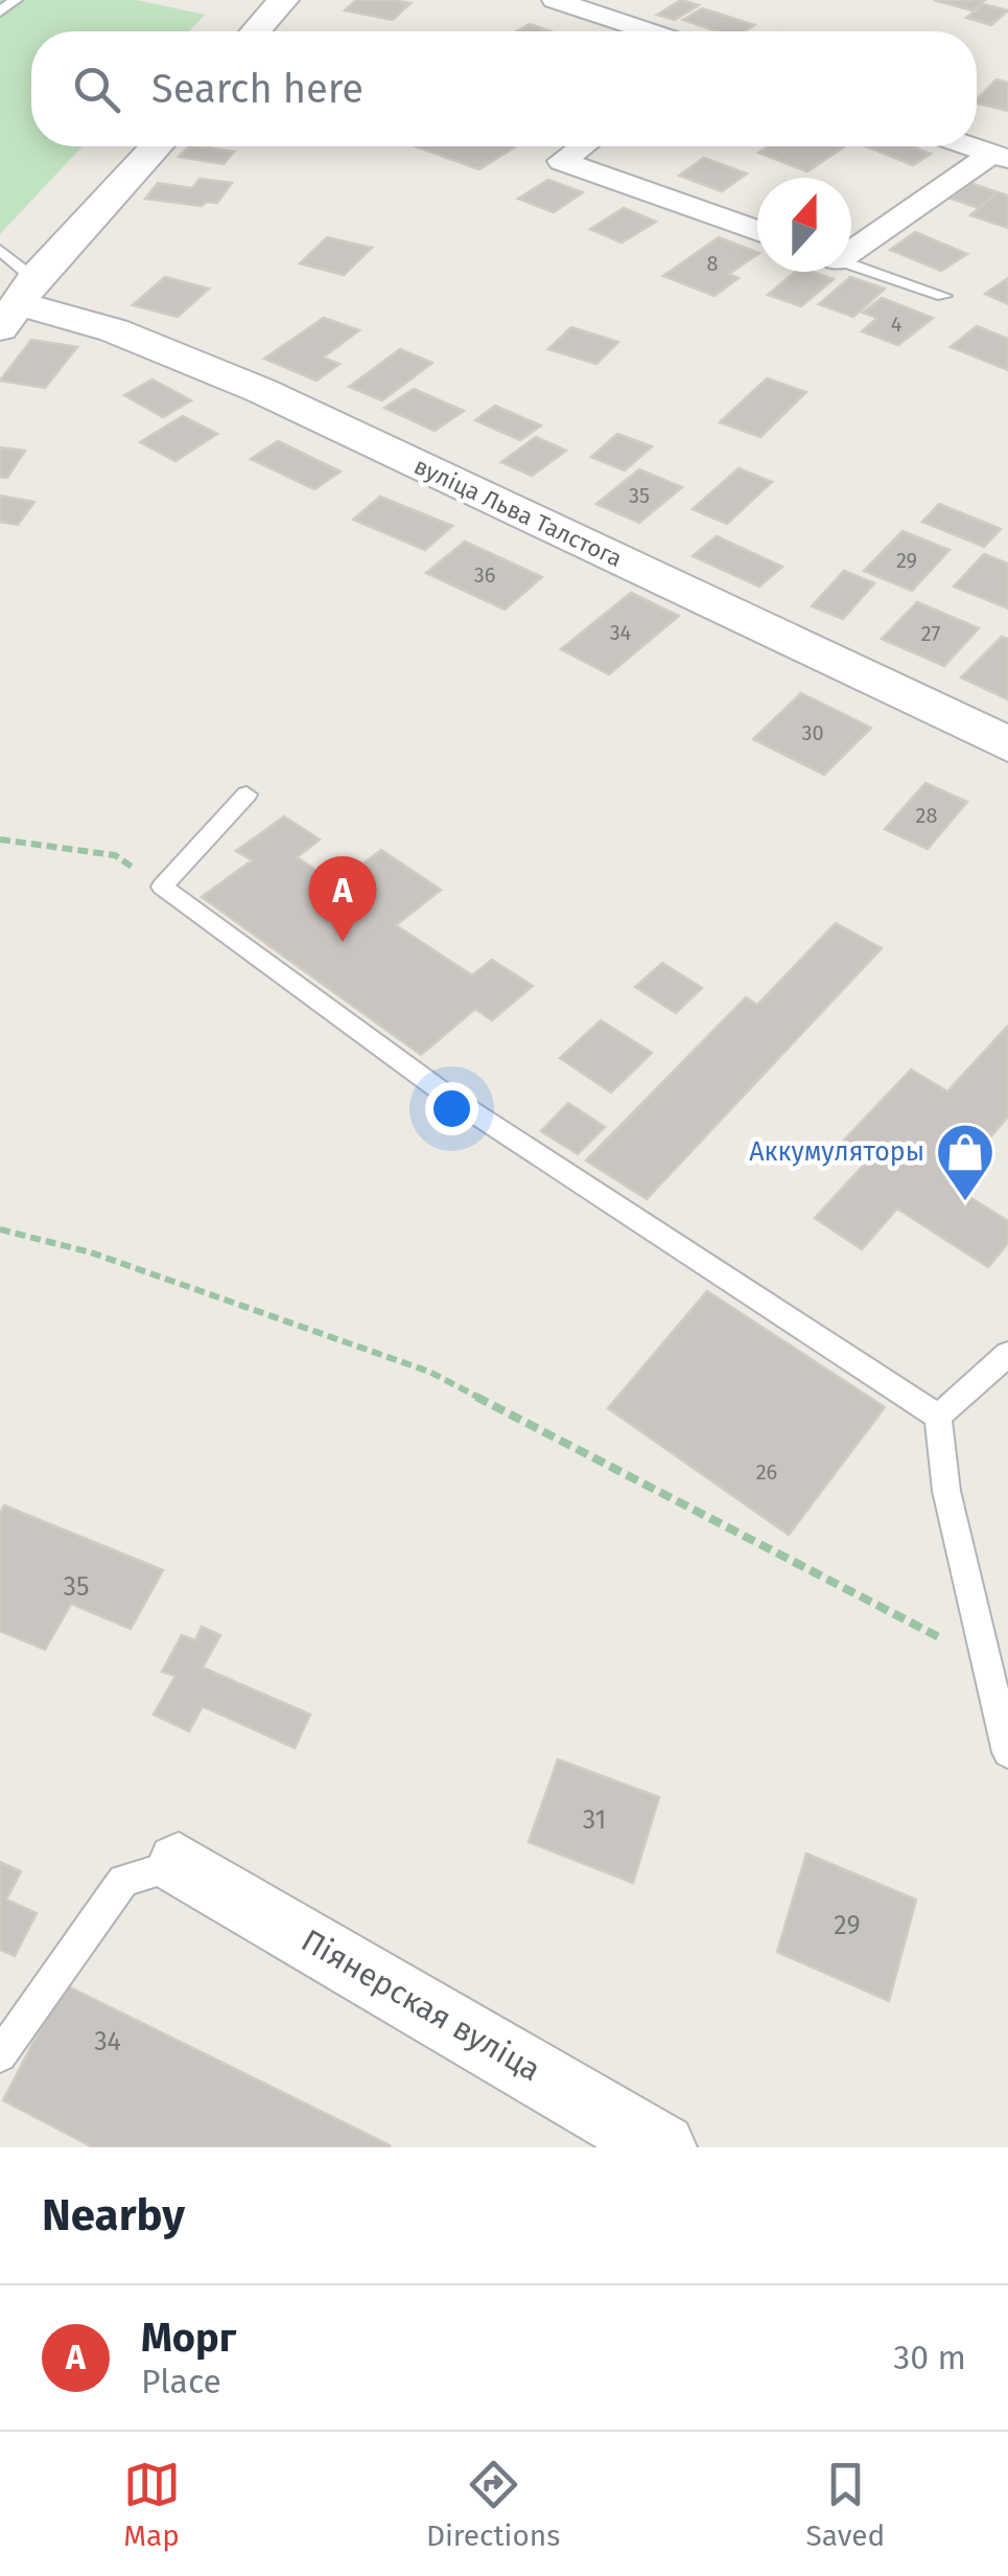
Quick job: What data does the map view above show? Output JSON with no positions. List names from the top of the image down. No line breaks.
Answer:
{"streets":{"street":["вуліца Льва Талстога","Піянерская вуліца"]},"places":{"shop":["Аккумуляторы"]},"house_numbers":["8","4","35","29","36","34","27","30","28","26","35","31","29","34"],"north":"top","page":{"search":"Search here","pins":"A","heading":"Nearby","list":[{"mark":"A","name":"Морг","note":"Place","value":"30 m"}],"nav":["Map","Directions","Saved"]}}
